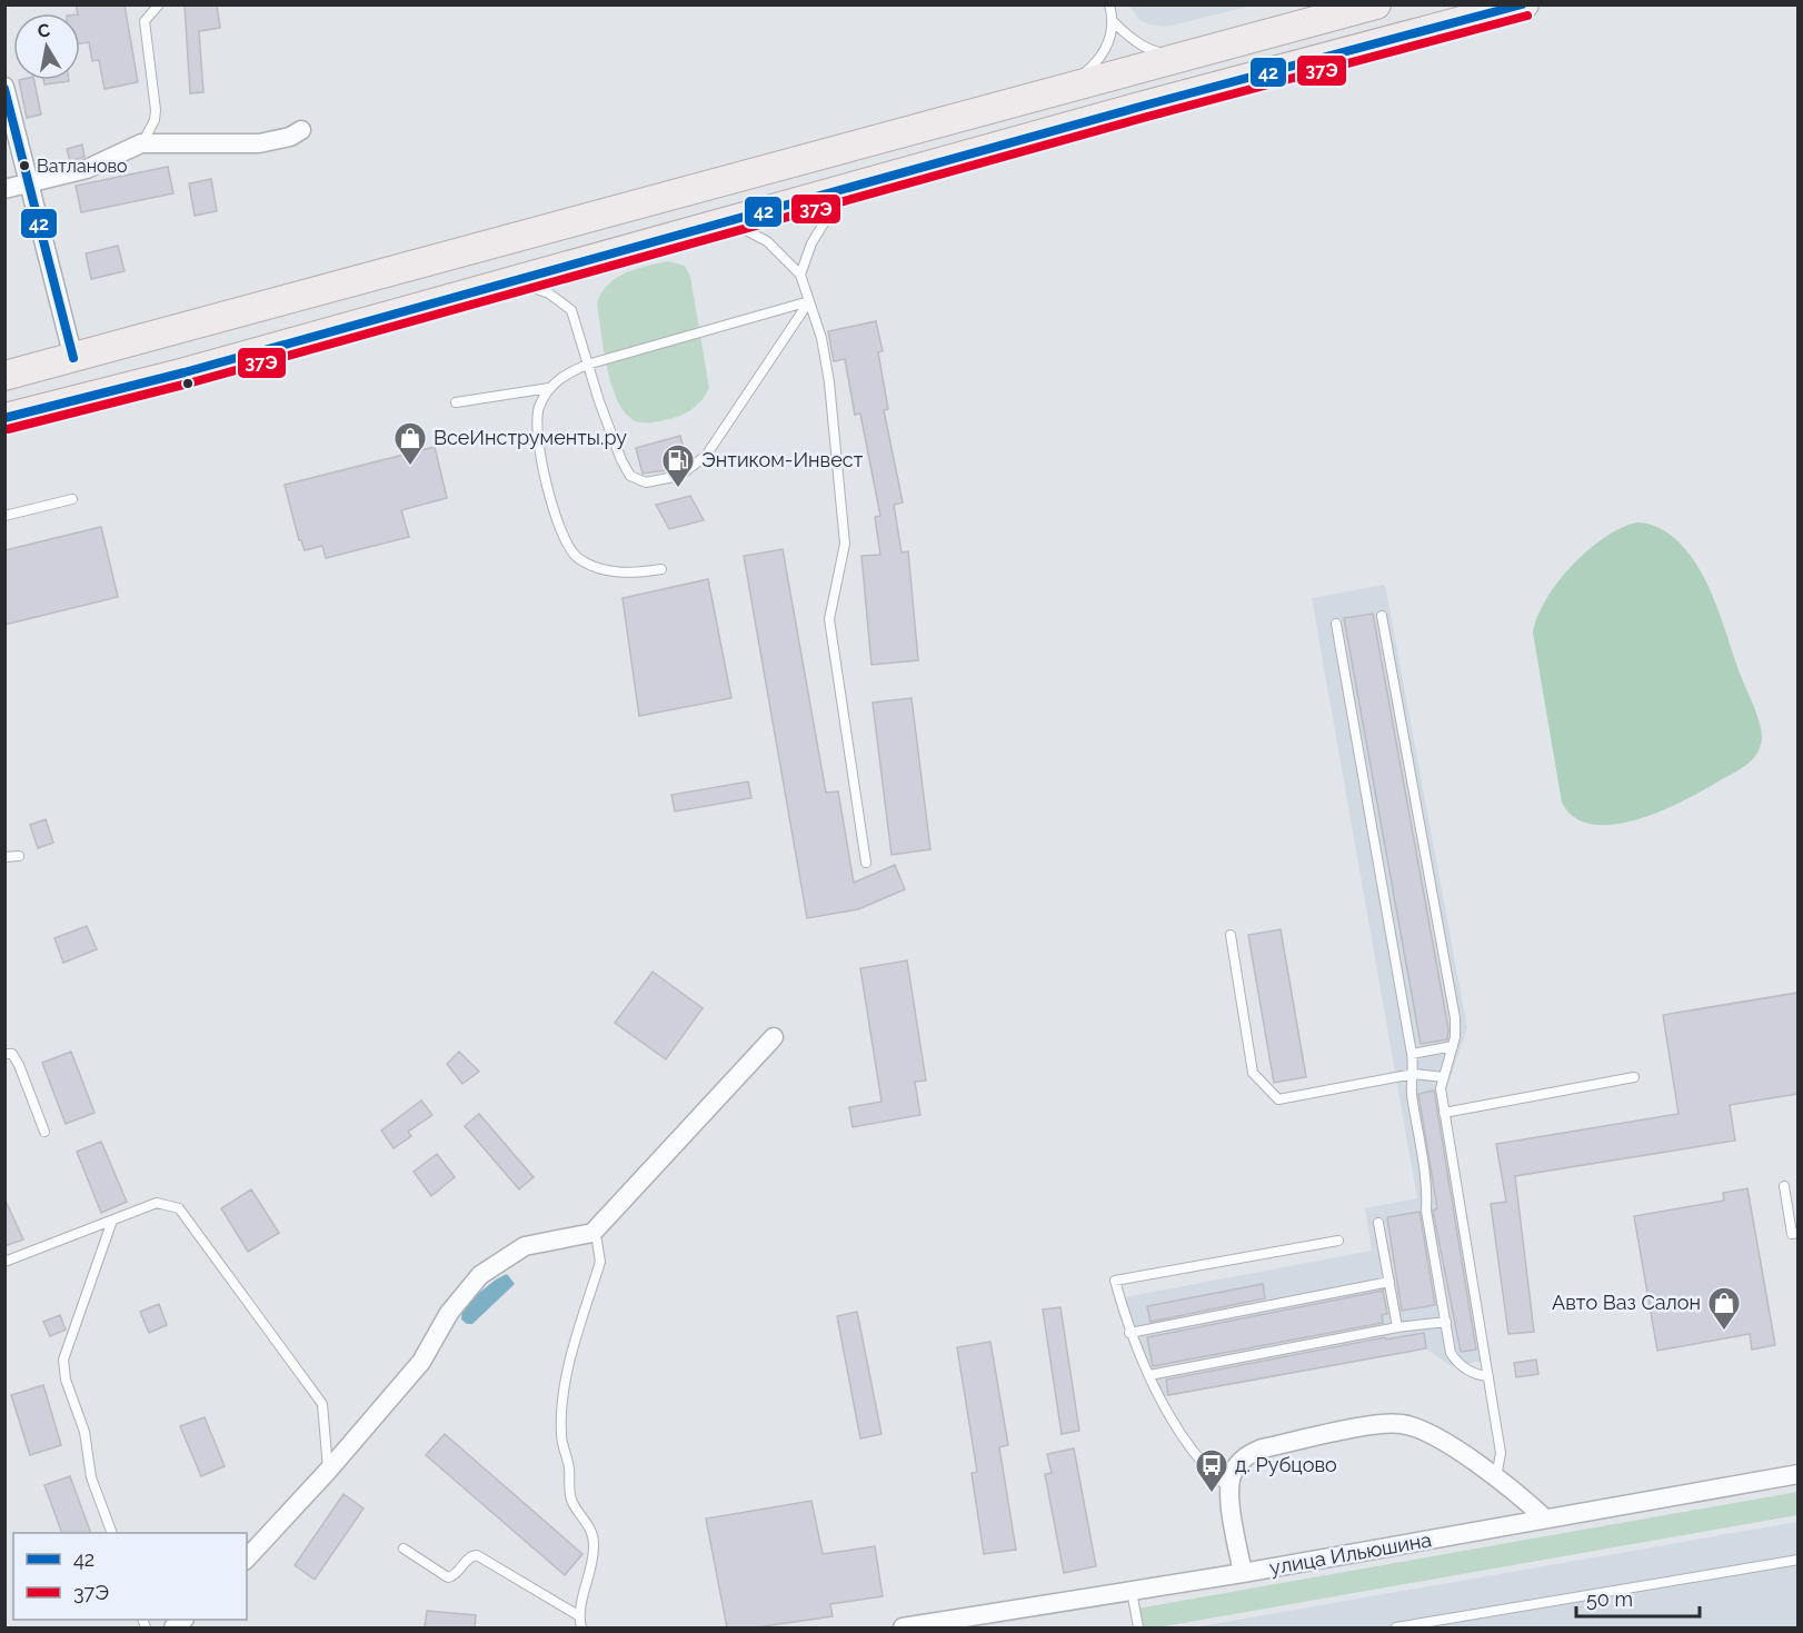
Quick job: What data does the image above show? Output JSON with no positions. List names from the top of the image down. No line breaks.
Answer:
{"streets":{"street":["улица Ильюшина"]},"places":{"other":["Ватланово"],"shop":["ВсеИнструменты.ру","Авто Ваз Салон"],"fuel station":["Энтиком-Инвест"],"bus stop":["д. Рубцово"]},"lines":["transit line 42","transit line 37Э"],"legend":["42","37Э"],"scale_bar":"50 m","north":"top"}
